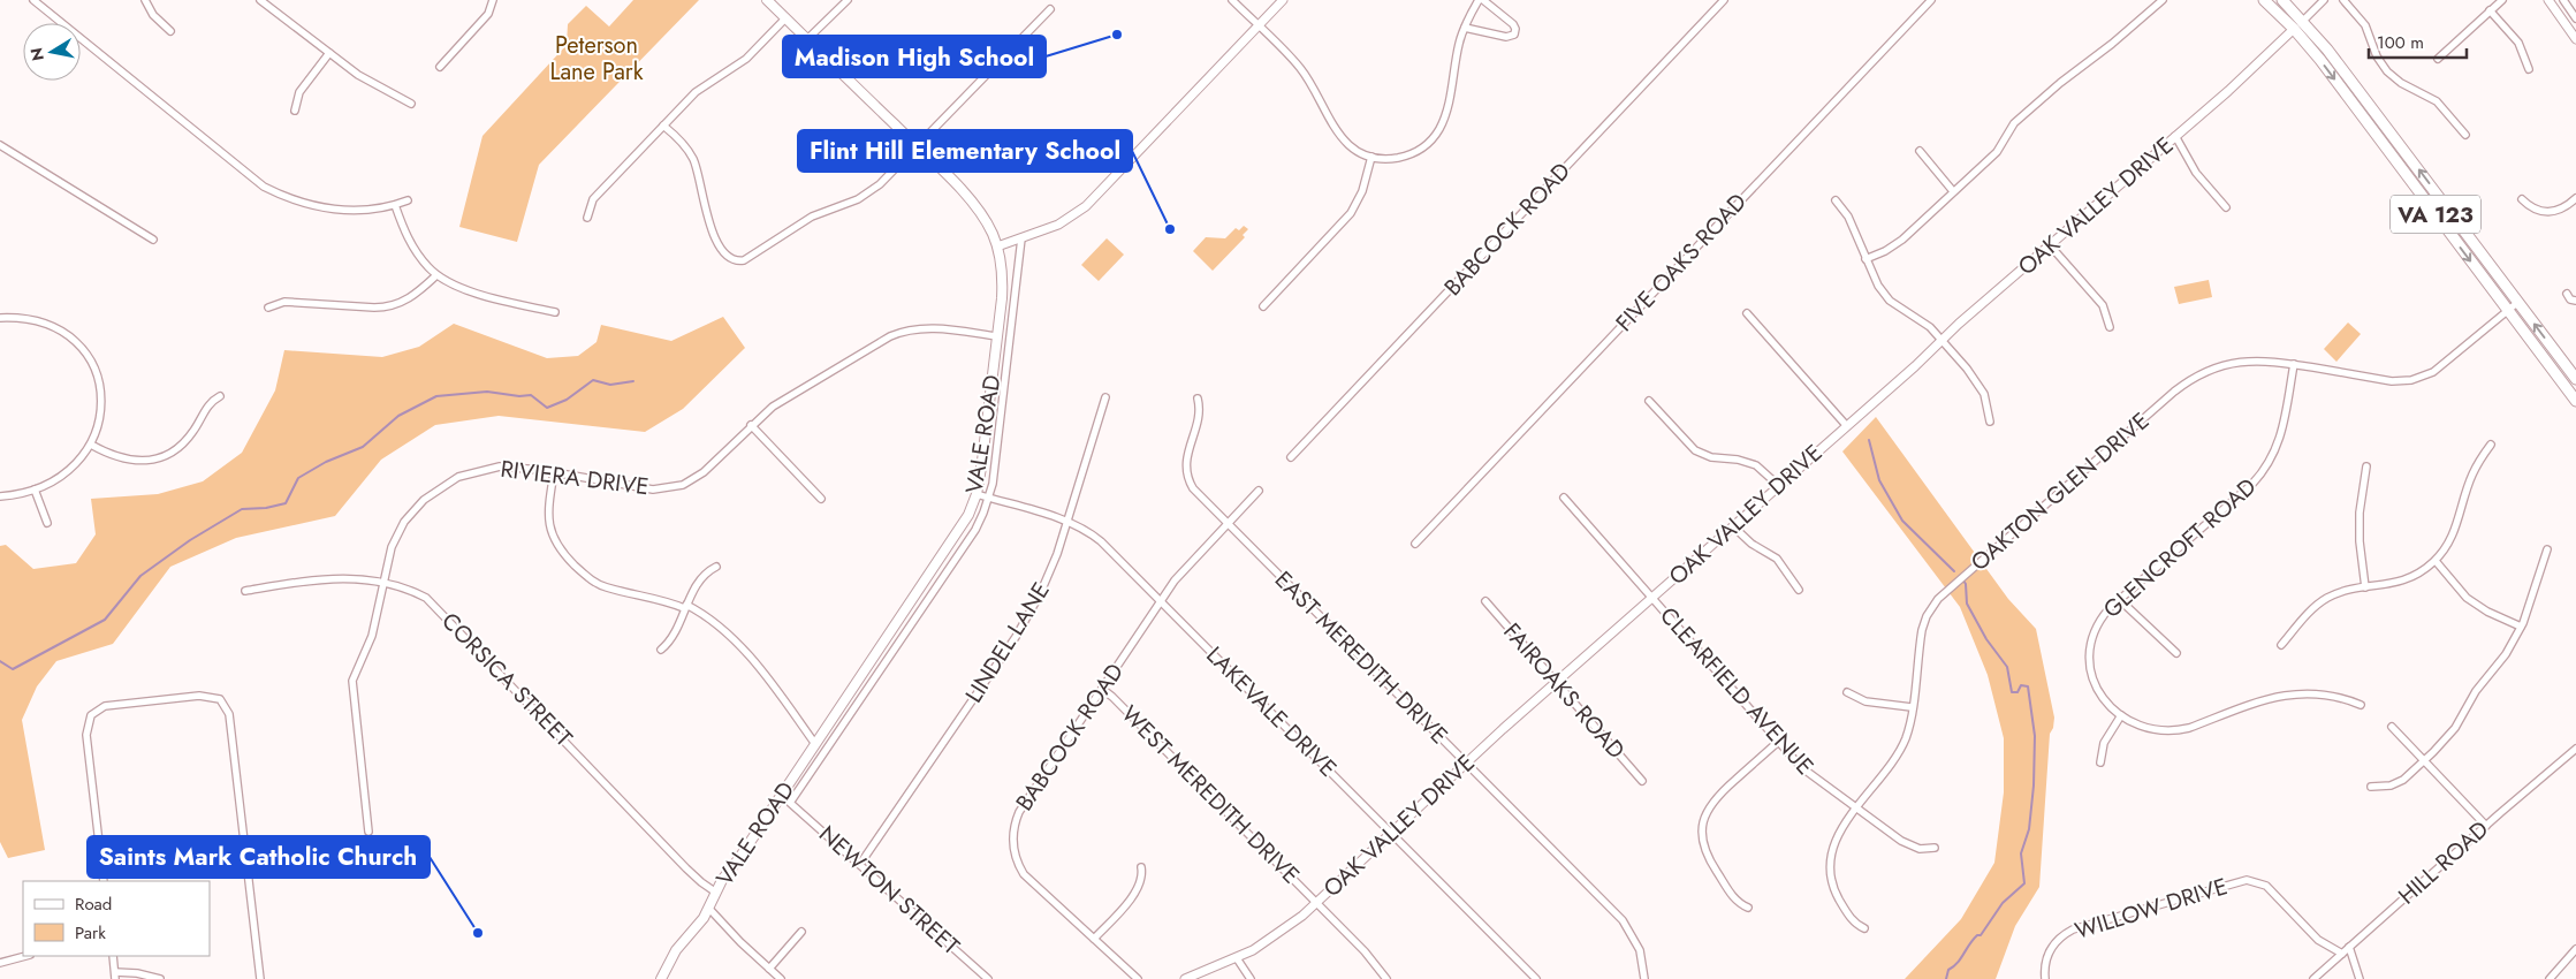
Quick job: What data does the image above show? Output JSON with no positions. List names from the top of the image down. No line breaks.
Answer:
{"streets":{"main road":["VA 123","VALE ROAD"],"street":["OAK VALLEY DRIVE","BABCOCK ROAD","FIVE OAKS ROAD","RIVIERA DRIVE","OAKTON GLEN DRIVE","GLENCROFT ROAD","LINDEL LANE","EAST MEREDITH DRIVE","CORSICA STREET","FAIROAKS ROAD","CLEARFIELD AVENUE","LAKEVALE DRIVE","WEST MEREDITH DRIVE","HILL ROAD","NEWTON STREET","WILLOW DRIVE"]},"crossings":[["OAK VALLEY DRIVE","VA 123"],["OAK VALLEY DRIVE","EAST MEREDITH DRIVE"],["OAK VALLEY DRIVE","FAIROAKS ROAD"],["OAK VALLEY DRIVE","CLEARFIELD AVENUE"],["OAK VALLEY DRIVE","LAKEVALE DRIVE"],["OAK VALLEY DRIVE","WEST MEREDITH DRIVE"],["VA 123","OAKTON GLEN DRIVE"],["BABCOCK ROAD","EAST MEREDITH DRIVE"],["BABCOCK ROAD","LAKEVALE DRIVE"],["BABCOCK ROAD","WEST MEREDITH DRIVE"],["VALE ROAD","RIVIERA DRIVE"],["VALE ROAD","CORSICA STREET"],["VALE ROAD","LAKEVALE DRIVE"],["VALE ROAD","NEWTON STREET"],["RIVIERA DRIVE","CORSICA STREET"],["OAKTON GLEN DRIVE","GLENCROFT ROAD"],["OAKTON GLEN DRIVE","CLEARFIELD AVENUE"],["LINDEL LANE","LAKEVALE DRIVE"],["LINDEL LANE","NEWTON STREET"],["HILL ROAD","WILLOW DRIVE"]],"parks":["Peterson Lane Park"],"places":["Madison High School","Flint Hill Elementary School","Saints Mark Catholic Church"],"legend":["Road","Park"],"scale_bar":"100 m","north":"left"}
